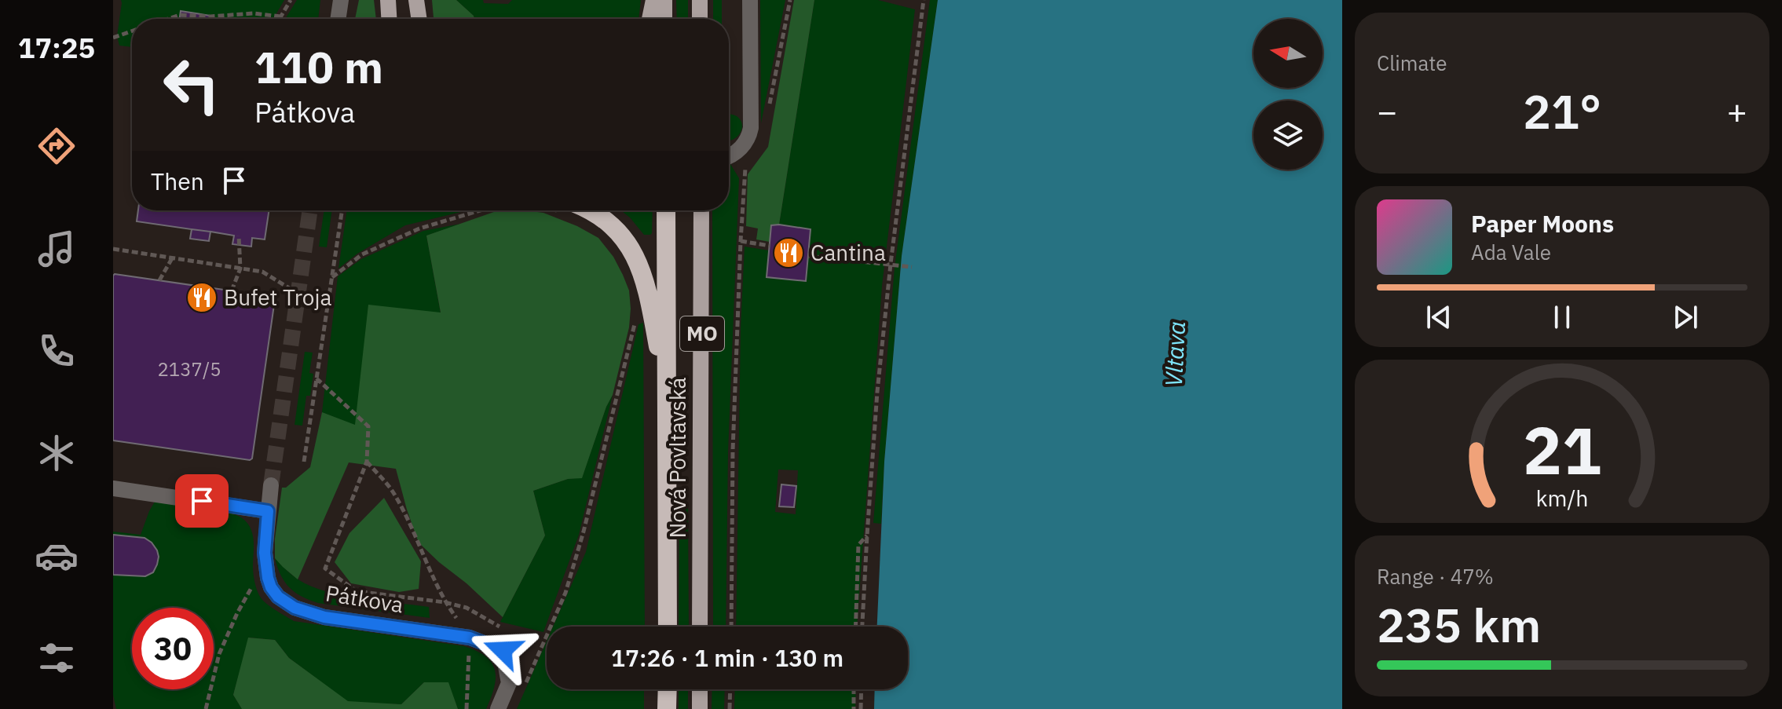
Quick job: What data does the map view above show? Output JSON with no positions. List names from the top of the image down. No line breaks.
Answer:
{"streets":{"highway":["MO","Nová Povltavská"],"street":["Pátkova"]},"water":["Vltava"],"places":{"restaurant":["Cantina","Bufet Troja"]},"house_numbers":["2137/5"],"north":"left","page":{"tabs":"17:25","tile":["Climate",["Range · 47%","235 km"]],"turn":["110 m","Pátkova"],"heat":["−","21°","+"],"then":"Then","song":["Paper Moons","Ada Vale"],"limit":"30","trip":"17:26 · 1 min · 130 m","gauge":["21","km/h"]}}
